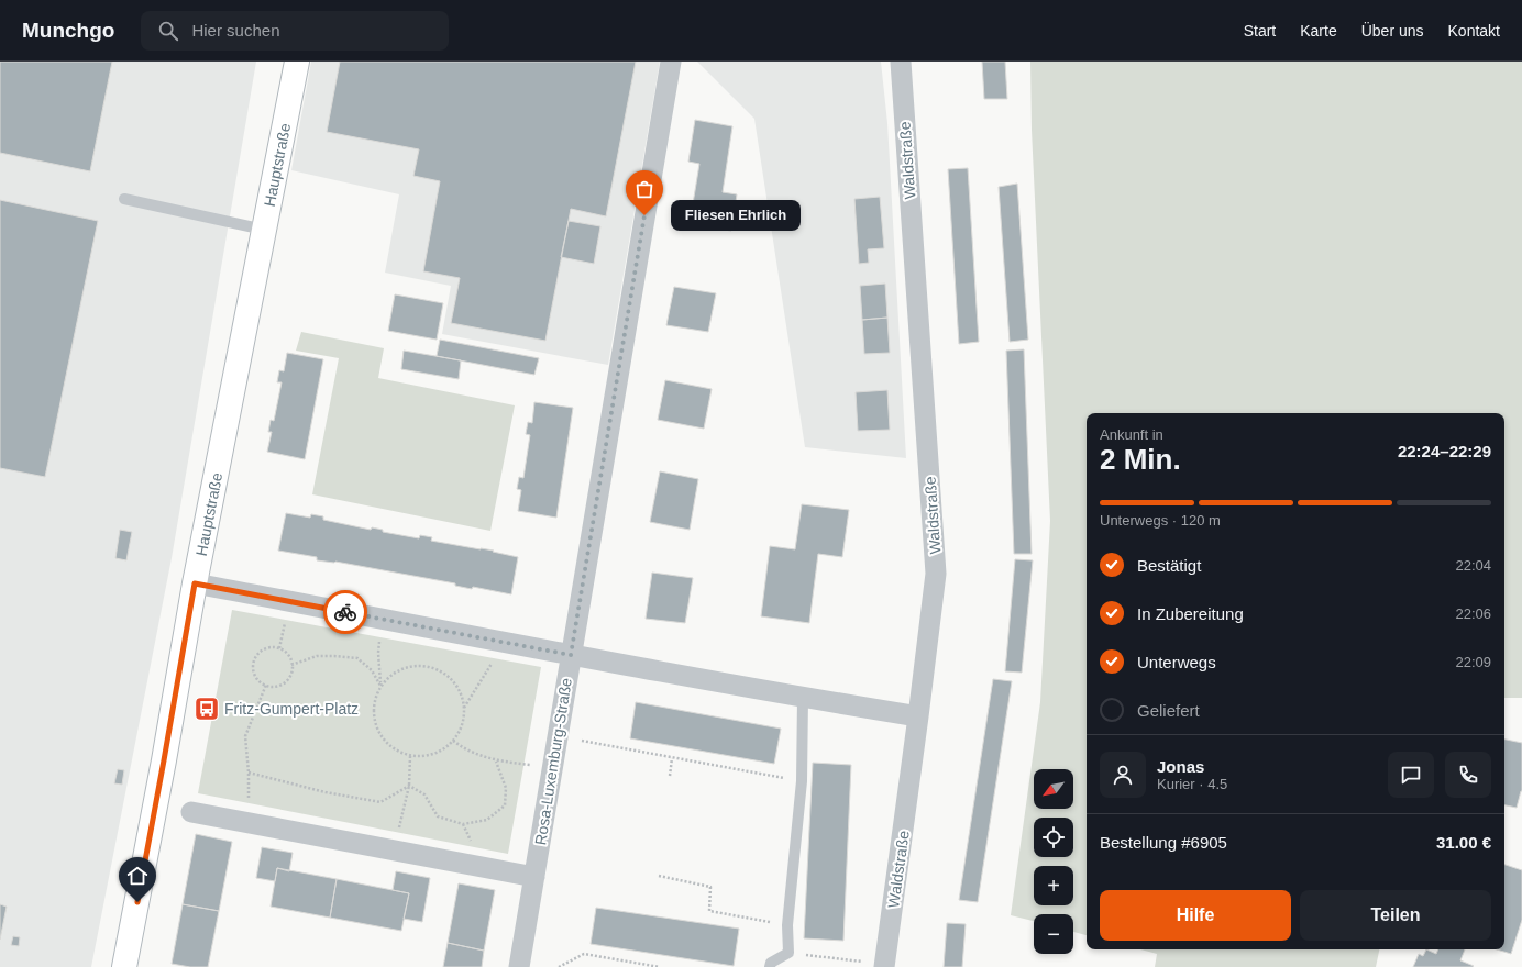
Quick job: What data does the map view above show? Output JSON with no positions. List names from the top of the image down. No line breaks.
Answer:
{"streets":{"main road":["Hauptstraße"],"street":["Waldstraße","Rosa-Luxemburg-Straße"]},"places":{"other":["Fliesen Ehrlich"],"bus stop":["Fritz-Gumpert-Platz"]},"north":"bottom left","page":{"header":"Munchgo","search":"Hier suchen","nav":["Start","Karte","Über uns","Kontakt"],"bubble":"Fliesen Ehrlich","heading":["2 Min.","Ankunft in","22:24–22:29"],"panel":["Jonas","Kurier · 4.5","Bestellung #6905","31.00 €"],"bar":"Unterwegs · 120 m","list":[["Bestätigt","22:04"],["In Zubereitung","22:06"],["Unterwegs","22:09"],"Geliefert"],"map_buttons":["+","−"],"buttons":["Hilfe","Teilen"]}}
